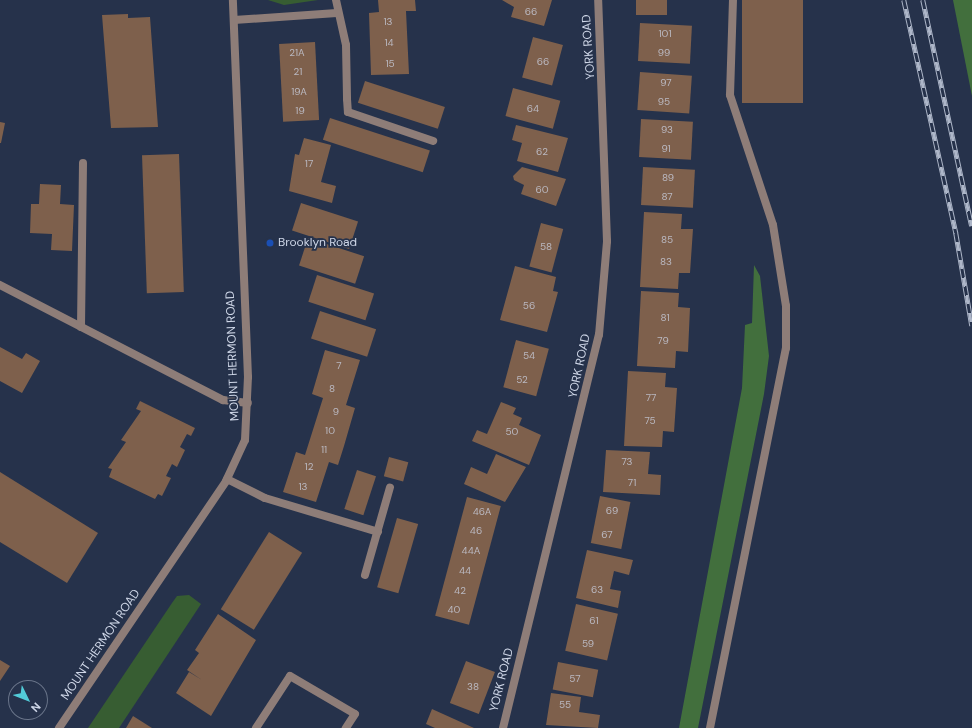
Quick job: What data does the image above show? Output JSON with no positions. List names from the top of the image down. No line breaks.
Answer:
{"streets":{"street":["YORK ROAD","MOUNT HERMON ROAD"]},"places":["Brooklyn Road"],"house_numbers":["66","13","101","14","21A","99","66","15","21","97","19A","95","64","19","93","91","62","17","89","60","87","85","58","83","56","81","79","54","7","52","8","77","9","75","10","50","11","73","12","71","13","69","46A","46","67","44A","44","63","42","40","61","59","57","38","55"],"north":"bottom right"}
